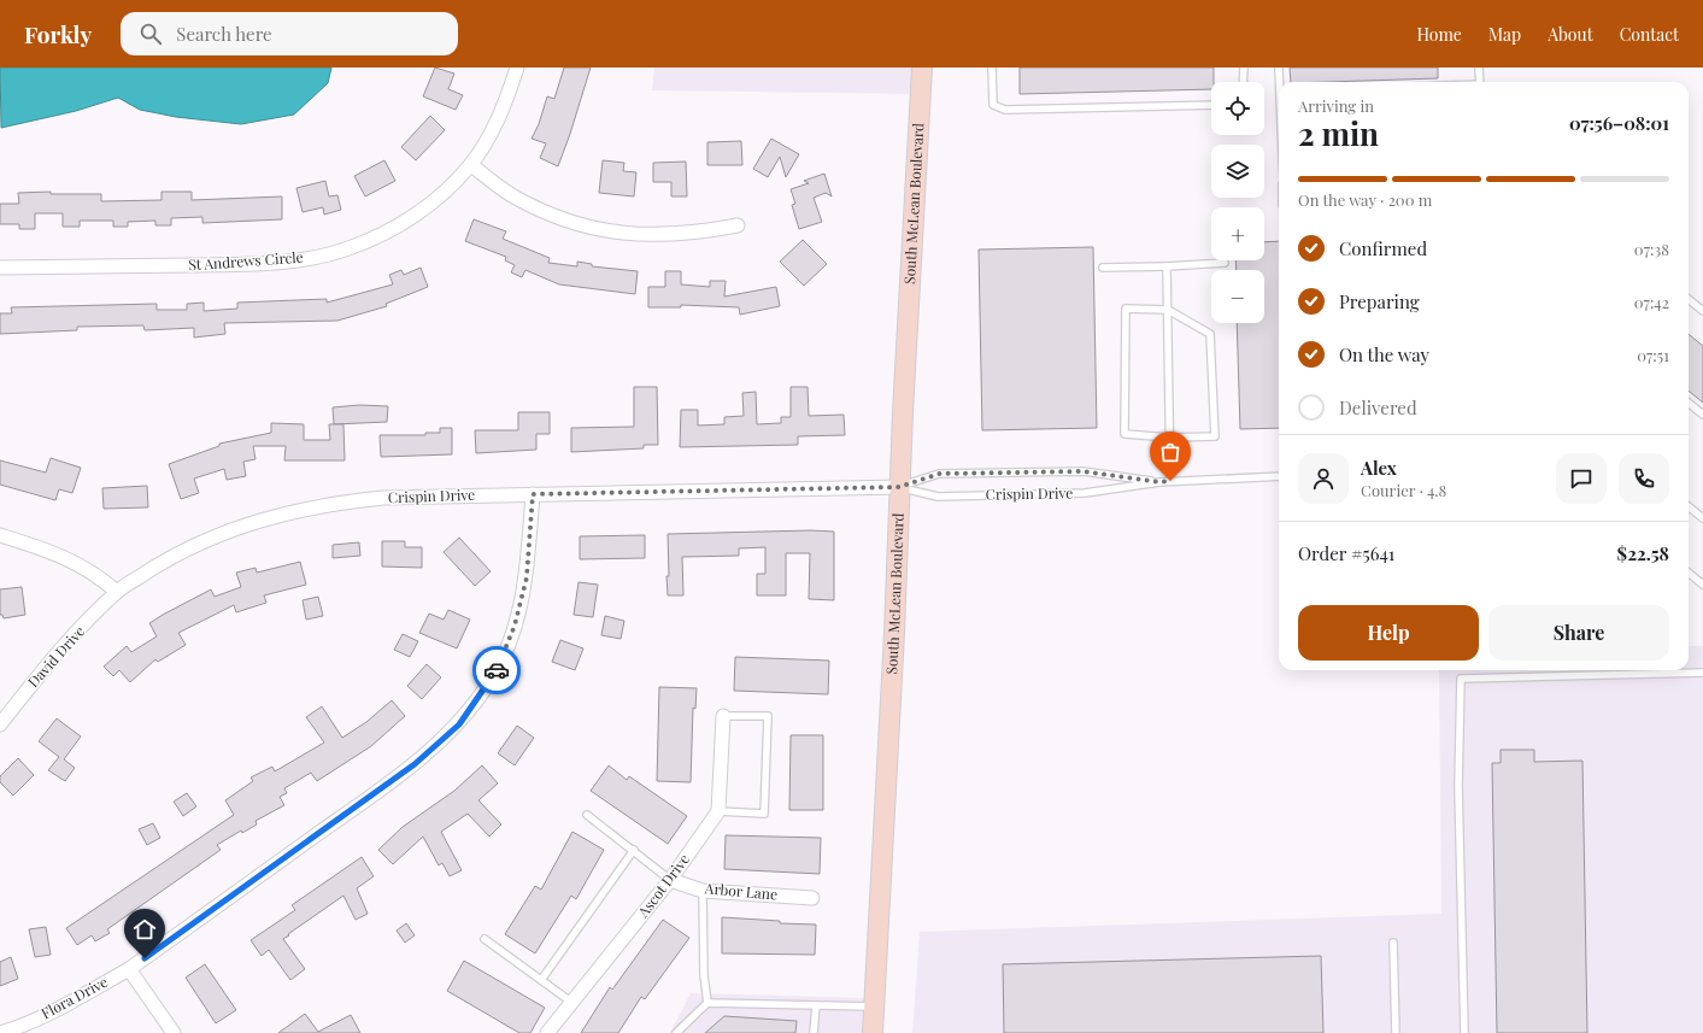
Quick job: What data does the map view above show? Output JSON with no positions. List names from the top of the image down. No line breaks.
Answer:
{"streets":{"main road":["South McLean Boulevard"],"street":["St Andrews Circle","Crispin Drive","David Drive","Ascot Drive","Arbor Lane","Flora Drive"]},"crossings":[["South McLean Boulevard","Crispin Drive"],["Crispin Drive","David Drive"],["Crispin Drive","Flora Drive"],["Ascot Drive","Arbor Lane"]],"page":{"header":"Forkly","search":"Search here","nav":["Home","Map","About","Contact"],"map_buttons":["+","−"],"heading":["2 min","Arriving in","07:56–08:01"],"panel":["Alex","Courier · 4.8","Order #5641","$22.58"],"bar":"On the way · 200 m","list":[["Confirmed","07:38"],["Preparing","07:42"],["On the way","07:51"],"Delivered"],"buttons":["Help","Share"]}}
